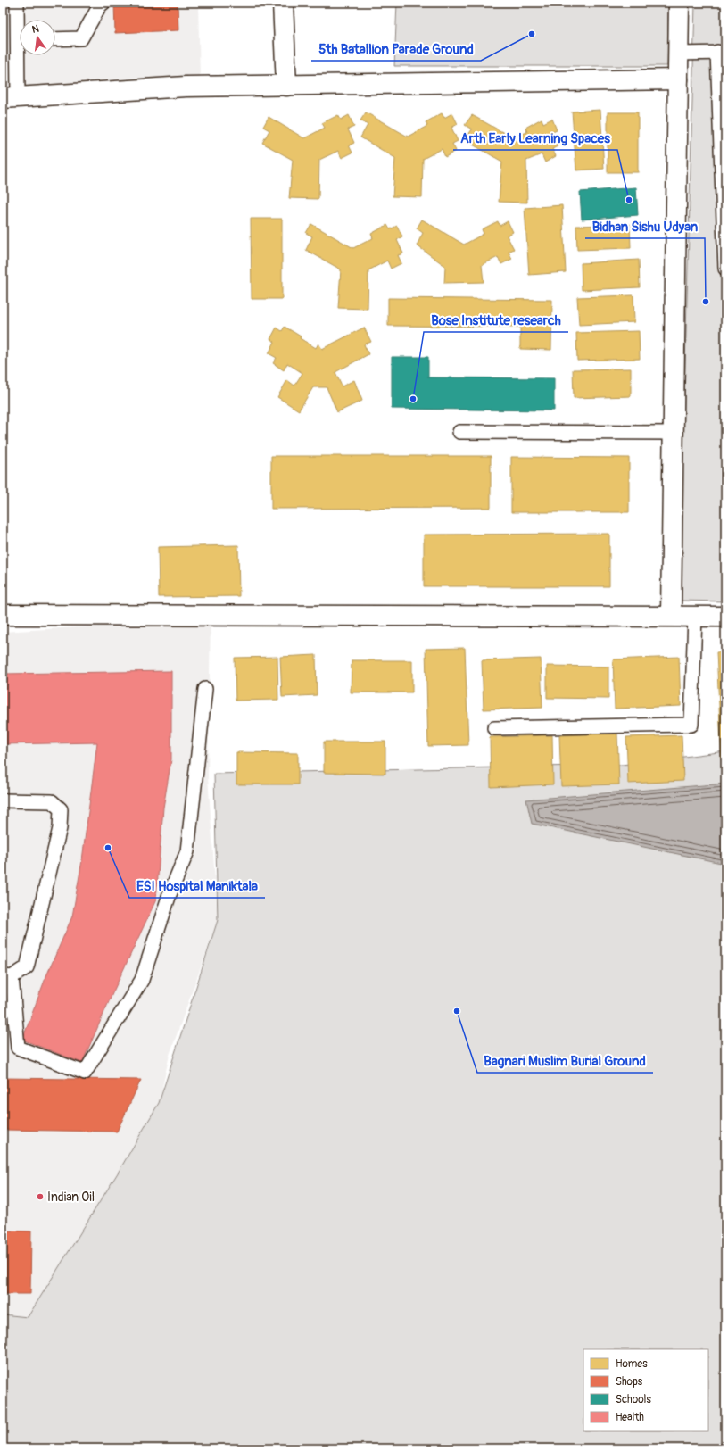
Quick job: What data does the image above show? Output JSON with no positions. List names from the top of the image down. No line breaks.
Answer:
{"places":["5th Batallion Parade Ground","Arth Early Learning Spaces","Bidhan Sishu Udyan","Bose Institute research","ESI Hospital Maniktala","Bagnari Muslim Burial Ground","Indian Oil"],"legend":["Homes","Shops","Schools","Health"],"north":"top"}
